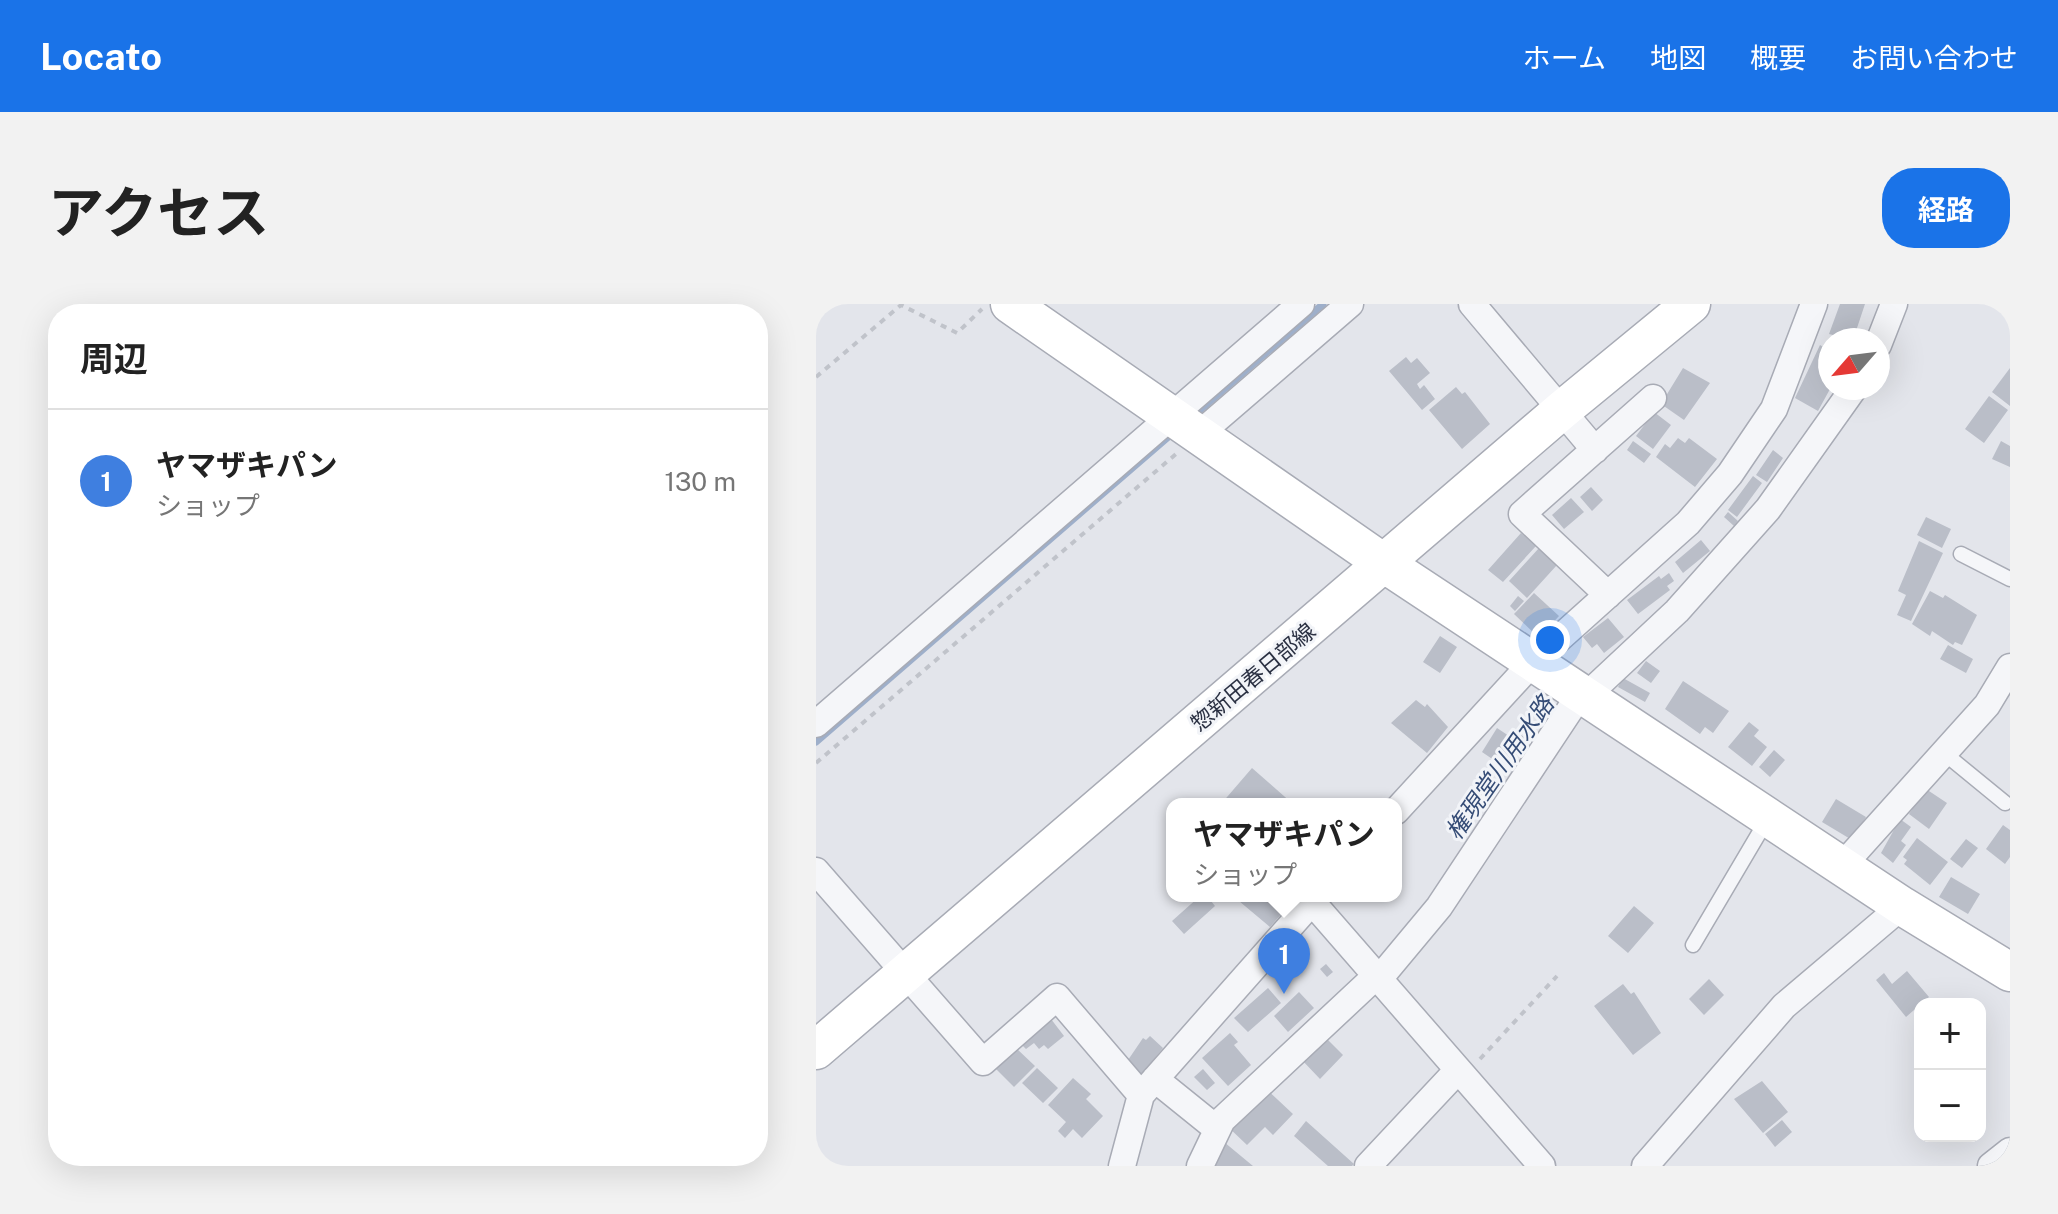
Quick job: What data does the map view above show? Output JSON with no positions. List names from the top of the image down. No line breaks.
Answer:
{"streets":{"street":["惣新田春日部線"]},"water":["権現堂川用水路"],"north":"bottom left","page":{"header":"Locato","nav":["ホーム","地図","概要","お問い合わせ"],"title":"アクセス","buttons":"経路","heading":"周辺","list":[{"mark":"1","name":"ヤマザキパン","note":"ショップ","value":"130 m"}],"popup":["ヤマザキパン","ショップ"],"pins":"1","map_buttons":["+","−"]}}
